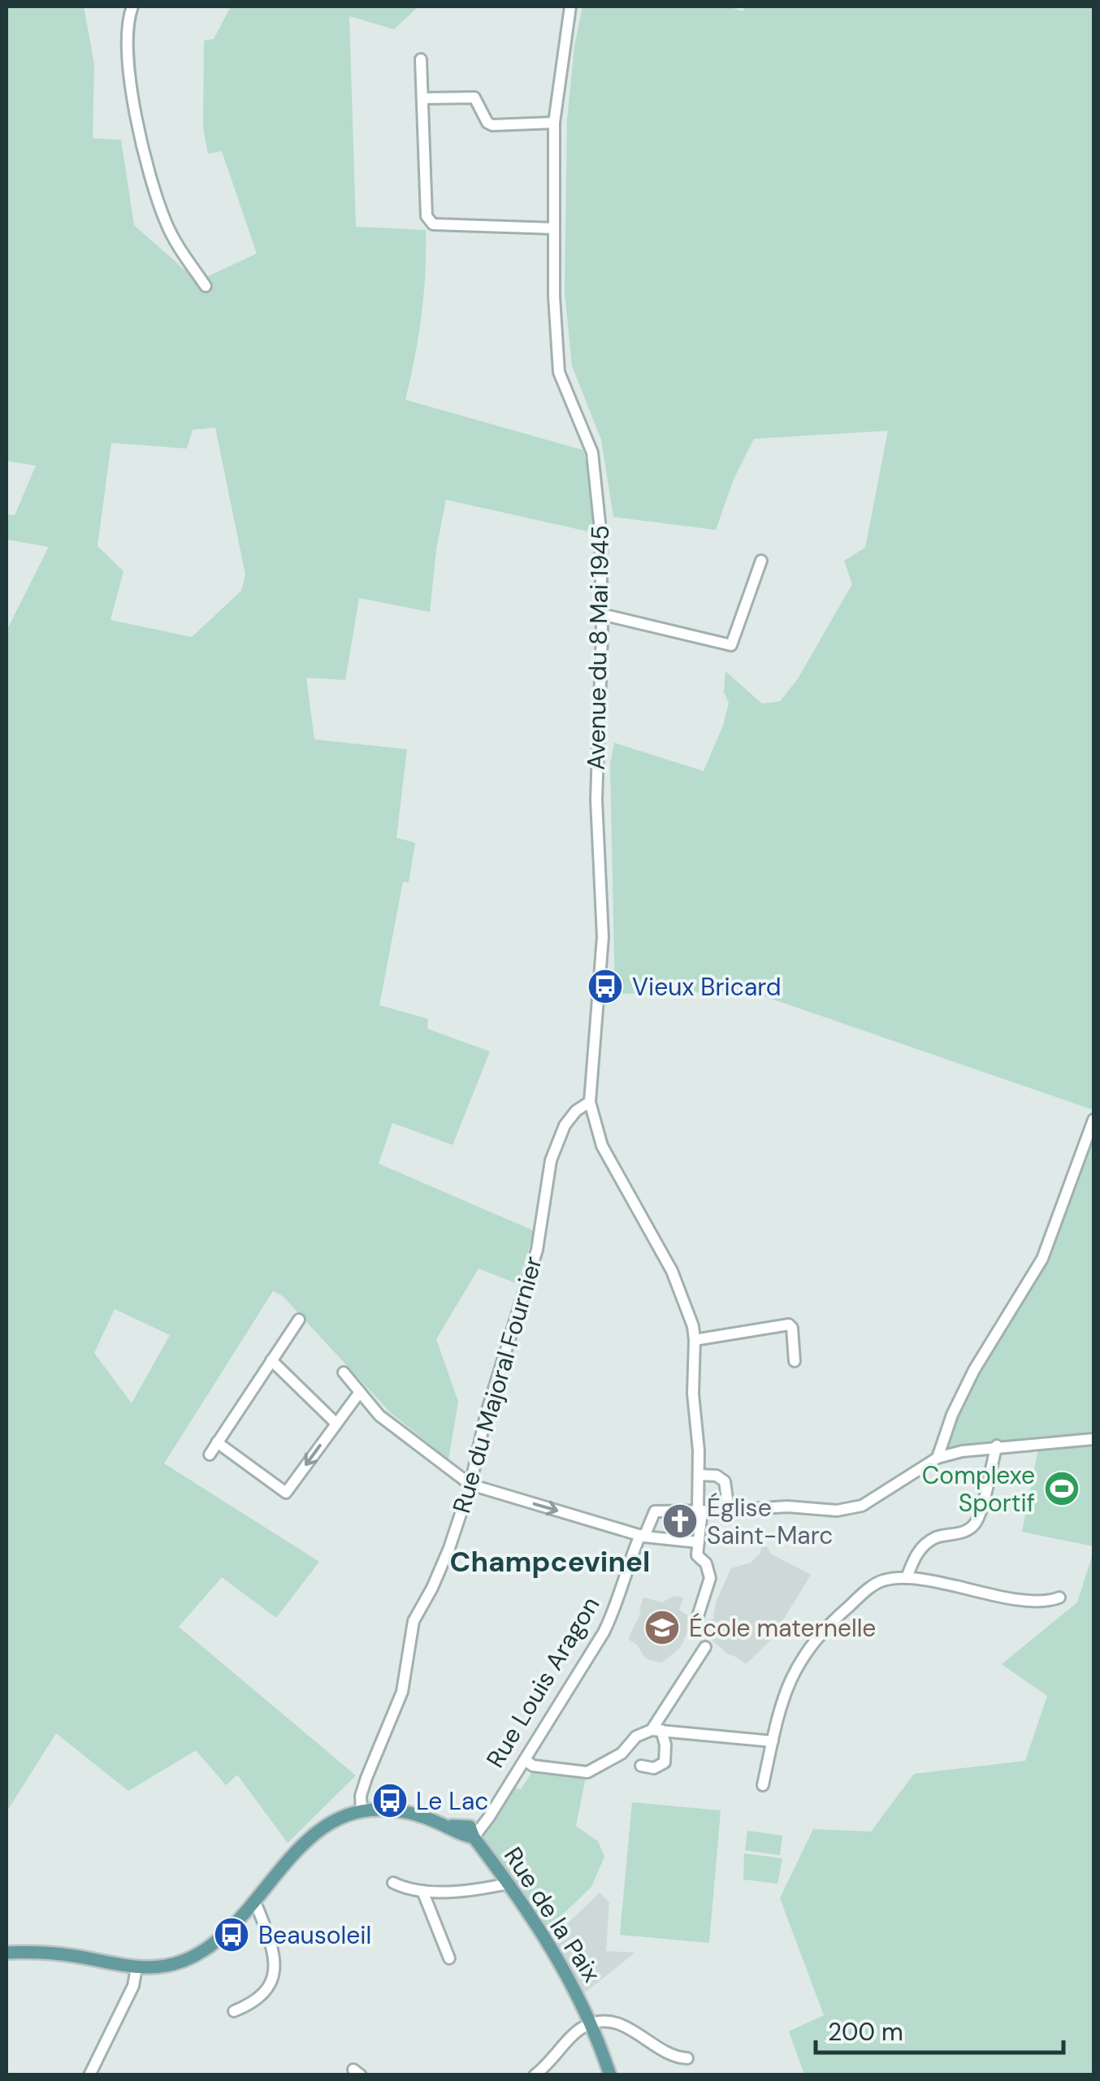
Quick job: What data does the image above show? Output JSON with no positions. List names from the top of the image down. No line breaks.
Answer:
{"streets":{"main road":["Rue de la Paix"],"street":["Avenue du 8 Mai 1945","Rue du Majoral Fournier","Rue Louis Aragon"]},"crossings":[["Avenue du 8 Mai 1945","Rue du Majoral Fournier"],["Rue Louis Aragon","Rue de la Paix"]],"districts":["Champcevinel"],"places":{"bus stop":["Vieux Bricard","Le Lac","Beausoleil"],"sports":["Complexe Sportif"],"church":["Église Saint-Marc"],"school or university":["École maternelle"]},"scale_bar":"200 m"}
